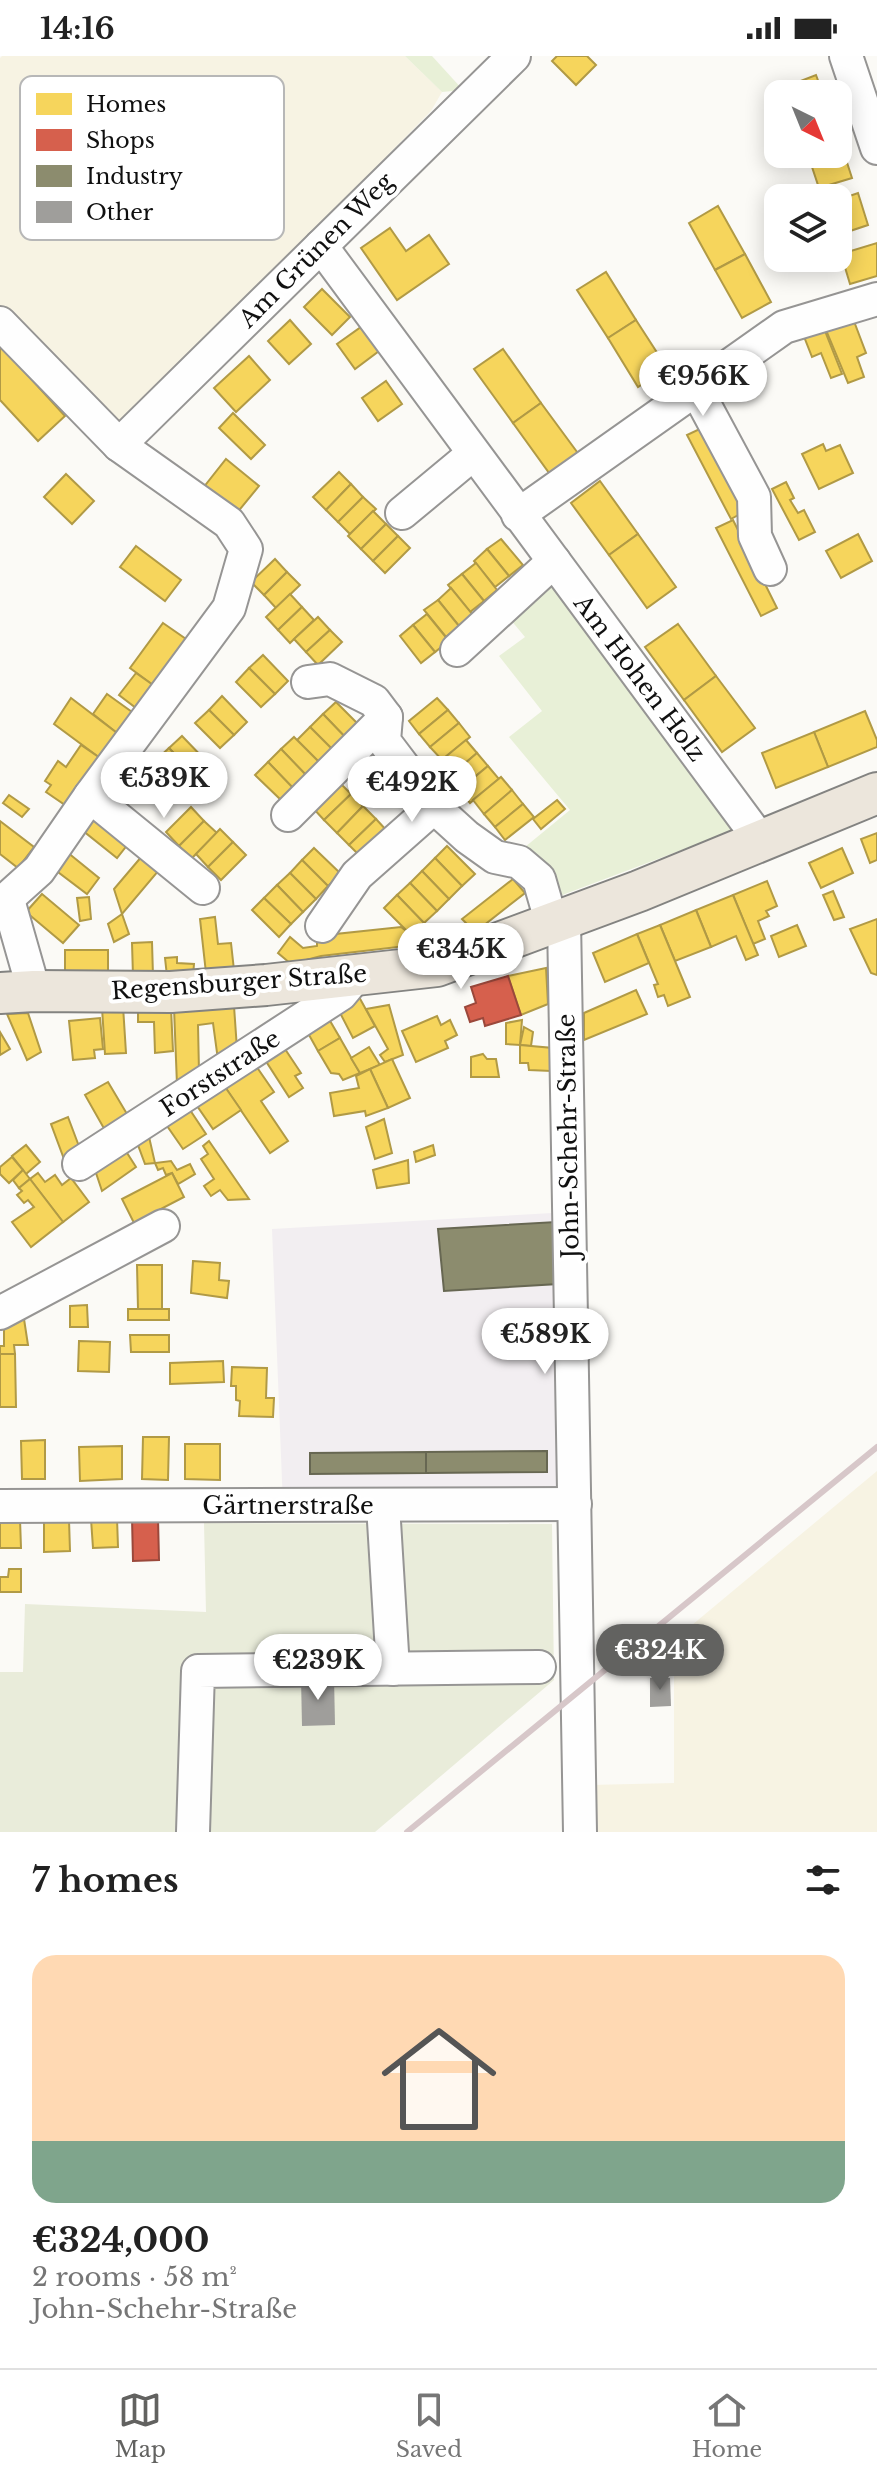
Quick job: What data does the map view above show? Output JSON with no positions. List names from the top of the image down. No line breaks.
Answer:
{"streets":{"main road":["Regensburger Straße"],"street":["Am Grünen Weg","Am Hohen Holz","Forststraße","John-Schehr-Straße","Gärtnerstraße"]},"crossings":[["Am Grünen Weg","Am Hohen Holz"],["Am Hohen Holz","Regensburger Straße"],["Regensburger Straße","Forststraße"],["Regensburger Straße","John-Schehr-Straße"],["John-Schehr-Straße","Gärtnerstraße"]],"legend":["Homes","Shops","Industry","Other"],"north":"bottom right","page":{"status":"14:16","price":["€956K","€539K","€492K","€345K","€589K","€324K","€239K"],"heading":"7 homes","list":[{"name":"€324,000","note":"2 rooms · 58 m² · John-Schehr-Straße"}],"tabs":["Map","Saved","Home"]}}
